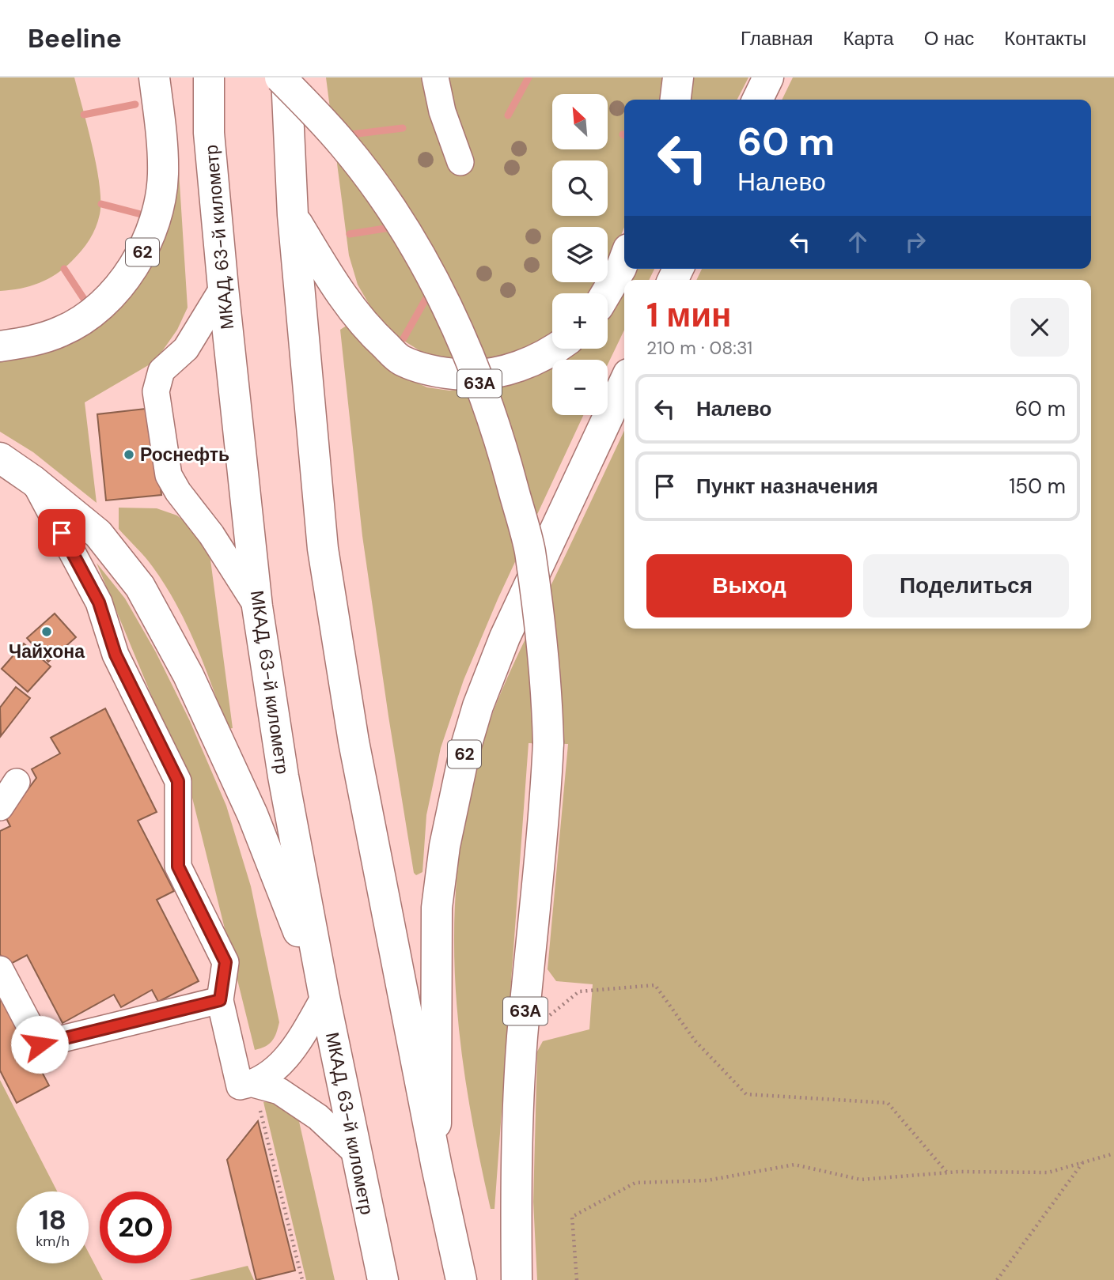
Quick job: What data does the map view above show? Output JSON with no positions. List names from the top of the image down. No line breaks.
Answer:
{"streets":{"main road":["МКАД, 63-й километр","62","63A"]},"places":["Роснефть","Чайхона"],"north":"top left","page":{"header":"Beeline","nav":["Главная","Карта","О нас","Контакты"],"map_buttons":["+","−"],"turn":["60 m","Налево"],"heading":["1 мин","210 m · 08:31"],"list":[{"name":"Налево","value":"60 m"},{"name":"Пункт назначения","value":"150 m"}],"buttons":["Выход","Поделиться"],"speed":"18 km/h","limit":"20"}}
